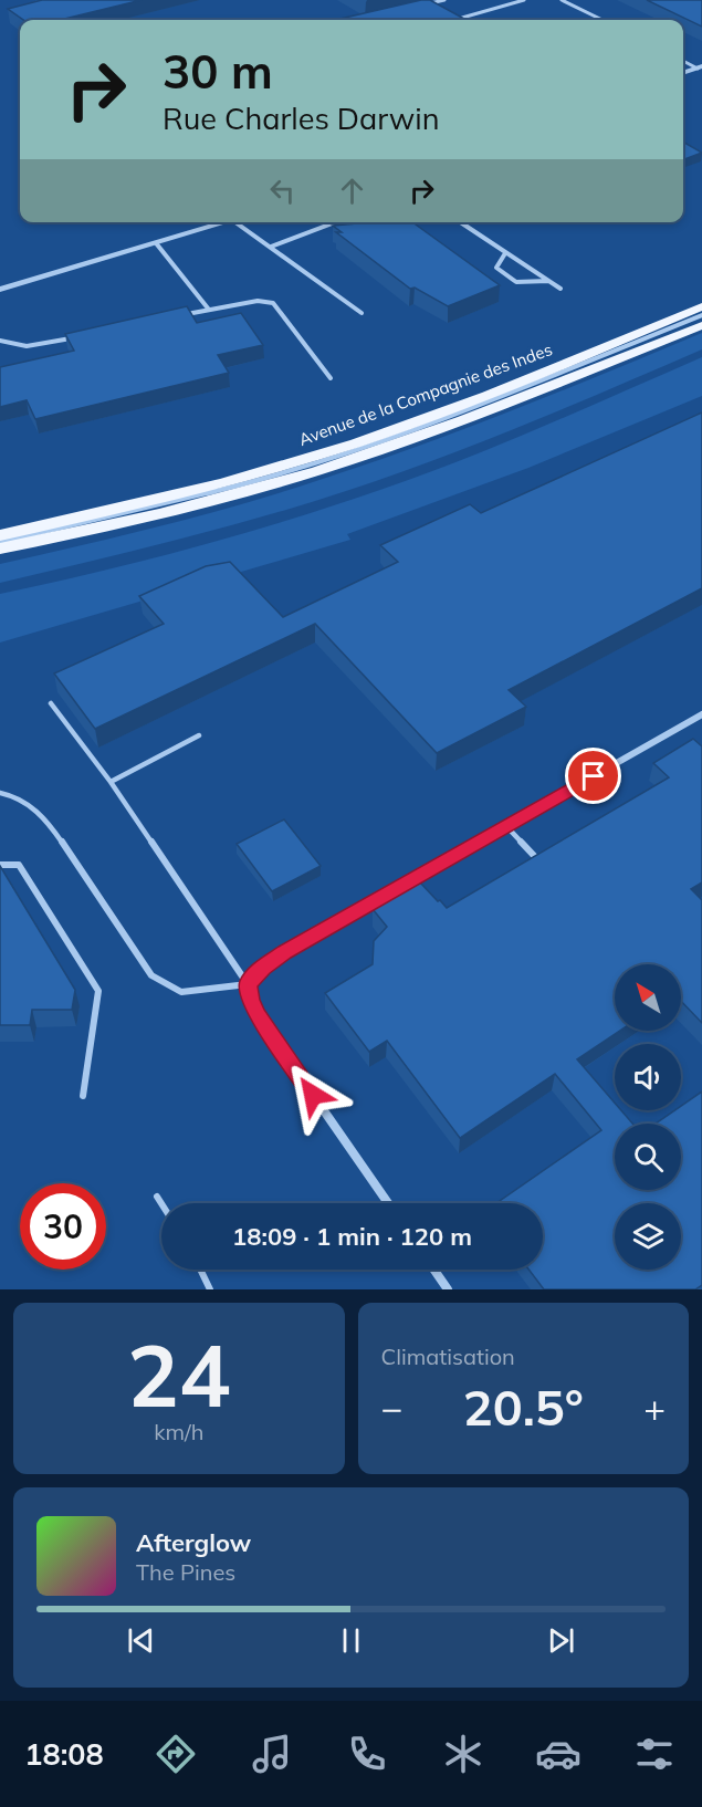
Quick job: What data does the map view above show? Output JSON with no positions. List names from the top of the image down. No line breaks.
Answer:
{"streets":{"main road":["Avenue de la Compagnie des Indes"]},"north":"top left","page":{"turn":["30 m","Rue Charles Darwin"],"limit":"30","trip":"18:09 · 1 min · 120 m","tile":[["24","km/h"],"Climatisation"],"heat":["−","20.5°","+"],"song":["Afterglow","The Pines"],"tabs":"18:08"}}
